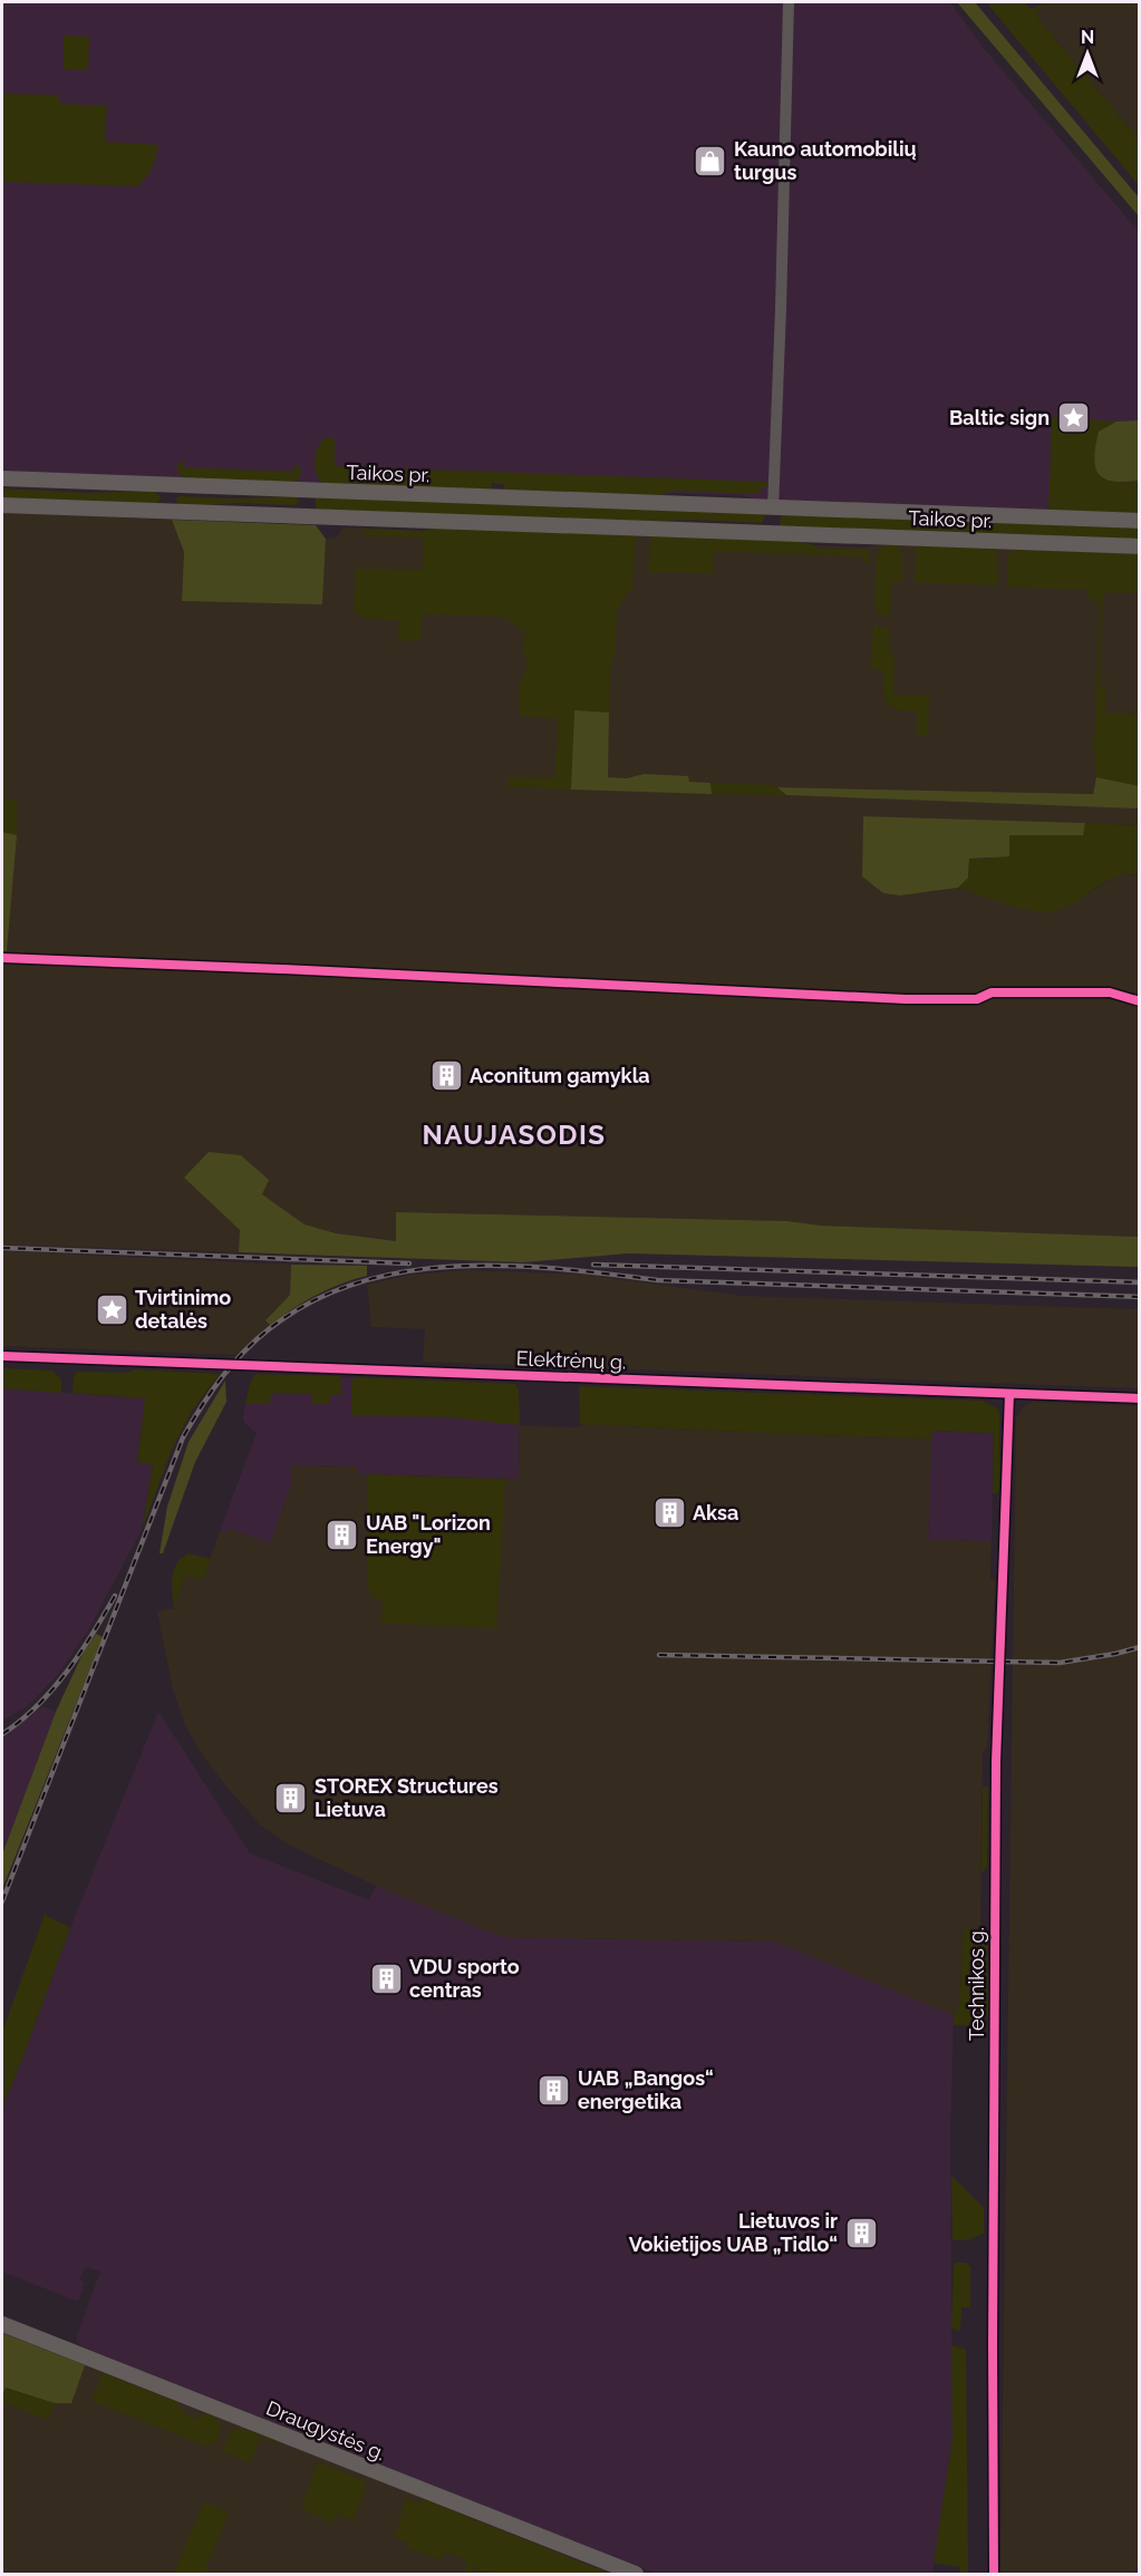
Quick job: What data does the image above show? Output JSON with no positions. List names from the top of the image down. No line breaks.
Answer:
{"streets":{"main road":["Taikos pr.","Draugystės g."],"street":["Elektrėnų g.","Technikos g."]},"crossings":[["Elektrėnų g.","Technikos g."]],"districts":["NAUJASODIS"],"places":{"shop":["Kauno automobilių turgus"],"place":["Baltic sign","Tvirtinimo detalės"],"building":["Aconitum gamykla","Aksa","UAB \"Lorizon Energy\"","STOREX Structures Lietuva","VDU sporto centras","UAB „Bangos“ energetika","Lietuvos ir Vokietijos UAB „Tidlo“"]},"north":"top"}
